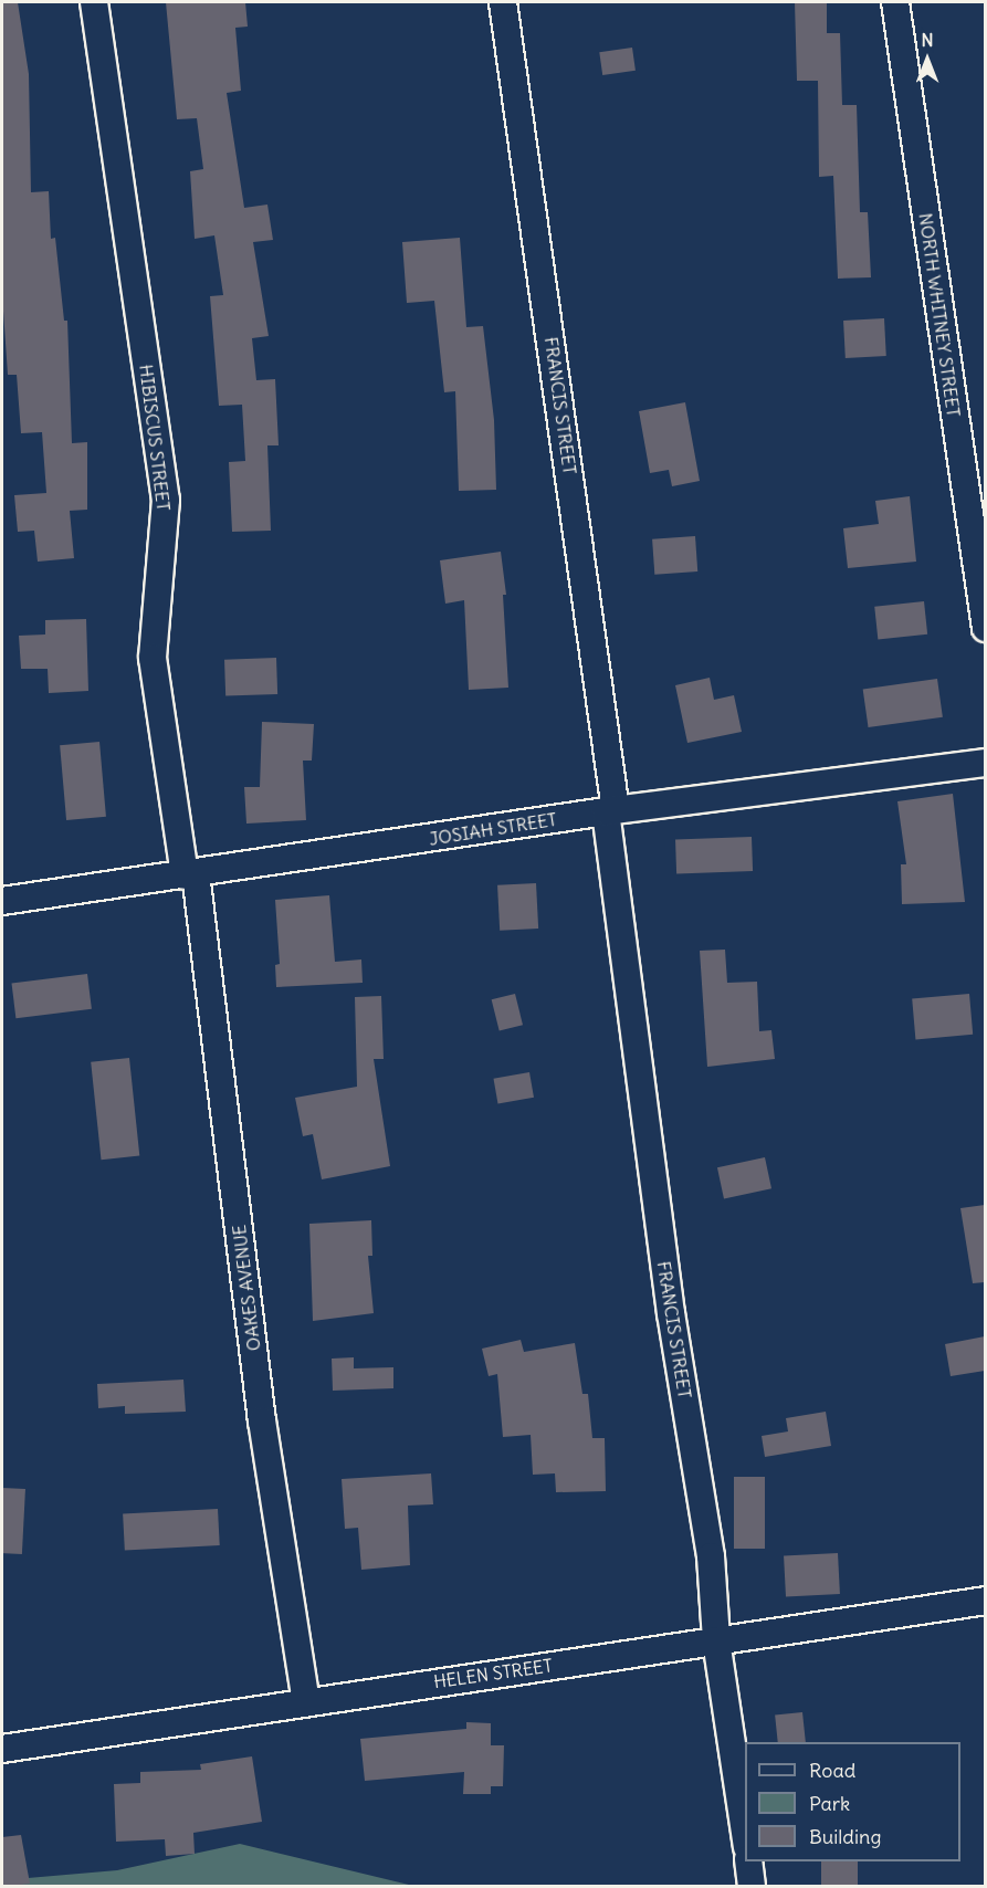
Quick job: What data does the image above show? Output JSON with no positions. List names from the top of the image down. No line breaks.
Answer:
{"streets":{"street":["NORTH WHITNEY STREET","FRANCIS STREET","HIBISCUS STREET","JOSIAH STREET","OAKES AVENUE","HELEN STREET"]},"crossings":[["FRANCIS STREET","JOSIAH STREET"],["FRANCIS STREET","HELEN STREET"],["HIBISCUS STREET","JOSIAH STREET"],["HIBISCUS STREET","OAKES AVENUE"],["JOSIAH STREET","OAKES AVENUE"],["OAKES AVENUE","HELEN STREET"]],"legend":["Road","Park","Building"],"north":"top"}
